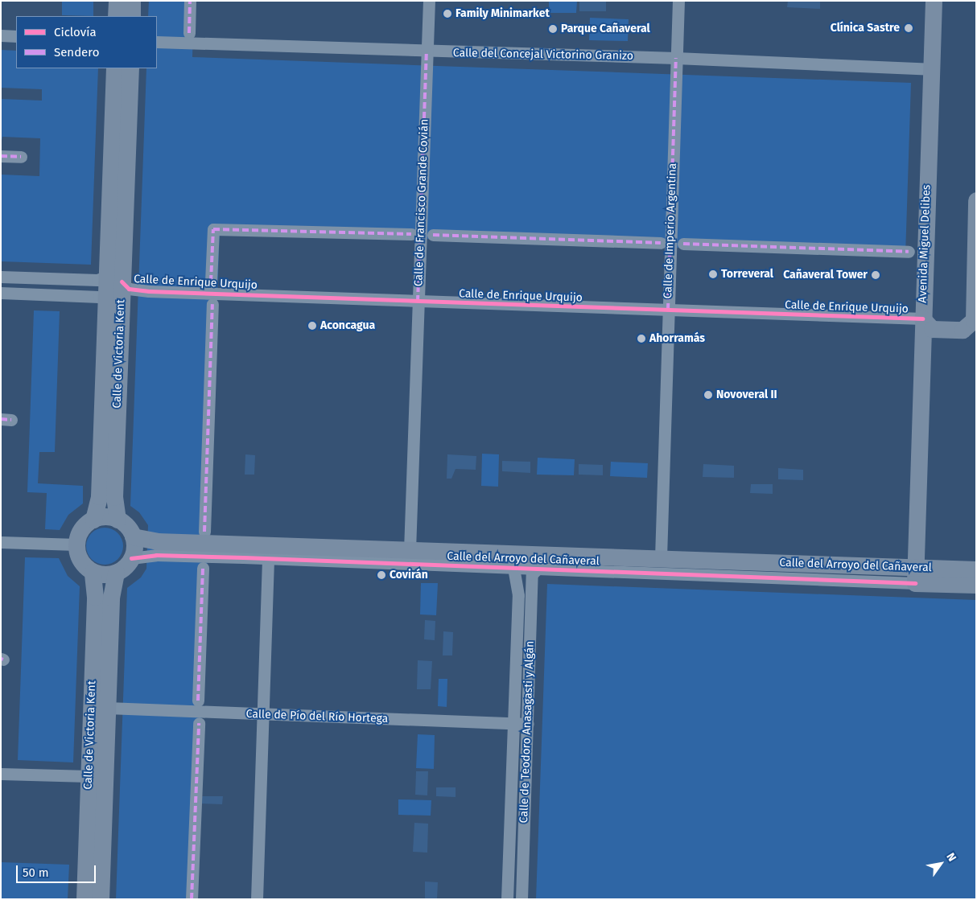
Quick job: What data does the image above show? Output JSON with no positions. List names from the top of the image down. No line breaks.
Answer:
{"streets":{"main road":["Avenida Miguel Delibes","Calle de Enrique Urquijo","Calle de Victoria Kent","Calle del Arroyo del Cañaveral"],"street":["Calle del Concejal Victorino Granizo","Calle de Francisco Grande Covián","Calle de Imperio Argentina","Calle de Pío del Río Hortega","Calle de Teodoro Anasagasti y Algán"]},"crossings":[["Calle del Concejal Victorino Granizo","Calle de Francisco Grande Covián"],["Calle del Concejal Victorino Granizo","Calle de Imperio Argentina"],["Calle del Concejal Victorino Granizo","Avenida Miguel Delibes"],["Calle de Francisco Grande Covián","Calle de Enrique Urquijo"],["Calle de Francisco Grande Covián","Calle del Arroyo del Cañaveral"],["Calle de Imperio Argentina","Calle de Enrique Urquijo"],["Calle de Imperio Argentina","Calle del Arroyo del Cañaveral"],["Avenida Miguel Delibes","Calle de Enrique Urquijo"],["Avenida Miguel Delibes","Calle del Arroyo del Cañaveral"],["Calle de Enrique Urquijo","Calle de Victoria Kent"],["Calle de Victoria Kent","Calle del Arroyo del Cañaveral"],["Calle de Victoria Kent","Calle de Pío del Río Hortega"],["Calle del Arroyo del Cañaveral","Calle de Teodoro Anasagasti y Algán"],["Calle de Pío del Río Hortega","Calle de Teodoro Anasagasti y Algán"]],"places":["Family Minimarket","Clínica Sastre","Parque Cañaveral","Torreveral","Cañaveral Tower","Aconcagua","Ahorramás","Novoveral II","Covirán"],"legend":["Ciclovía","Sendero"],"scale_bar":"50 m","north":"top right"}
